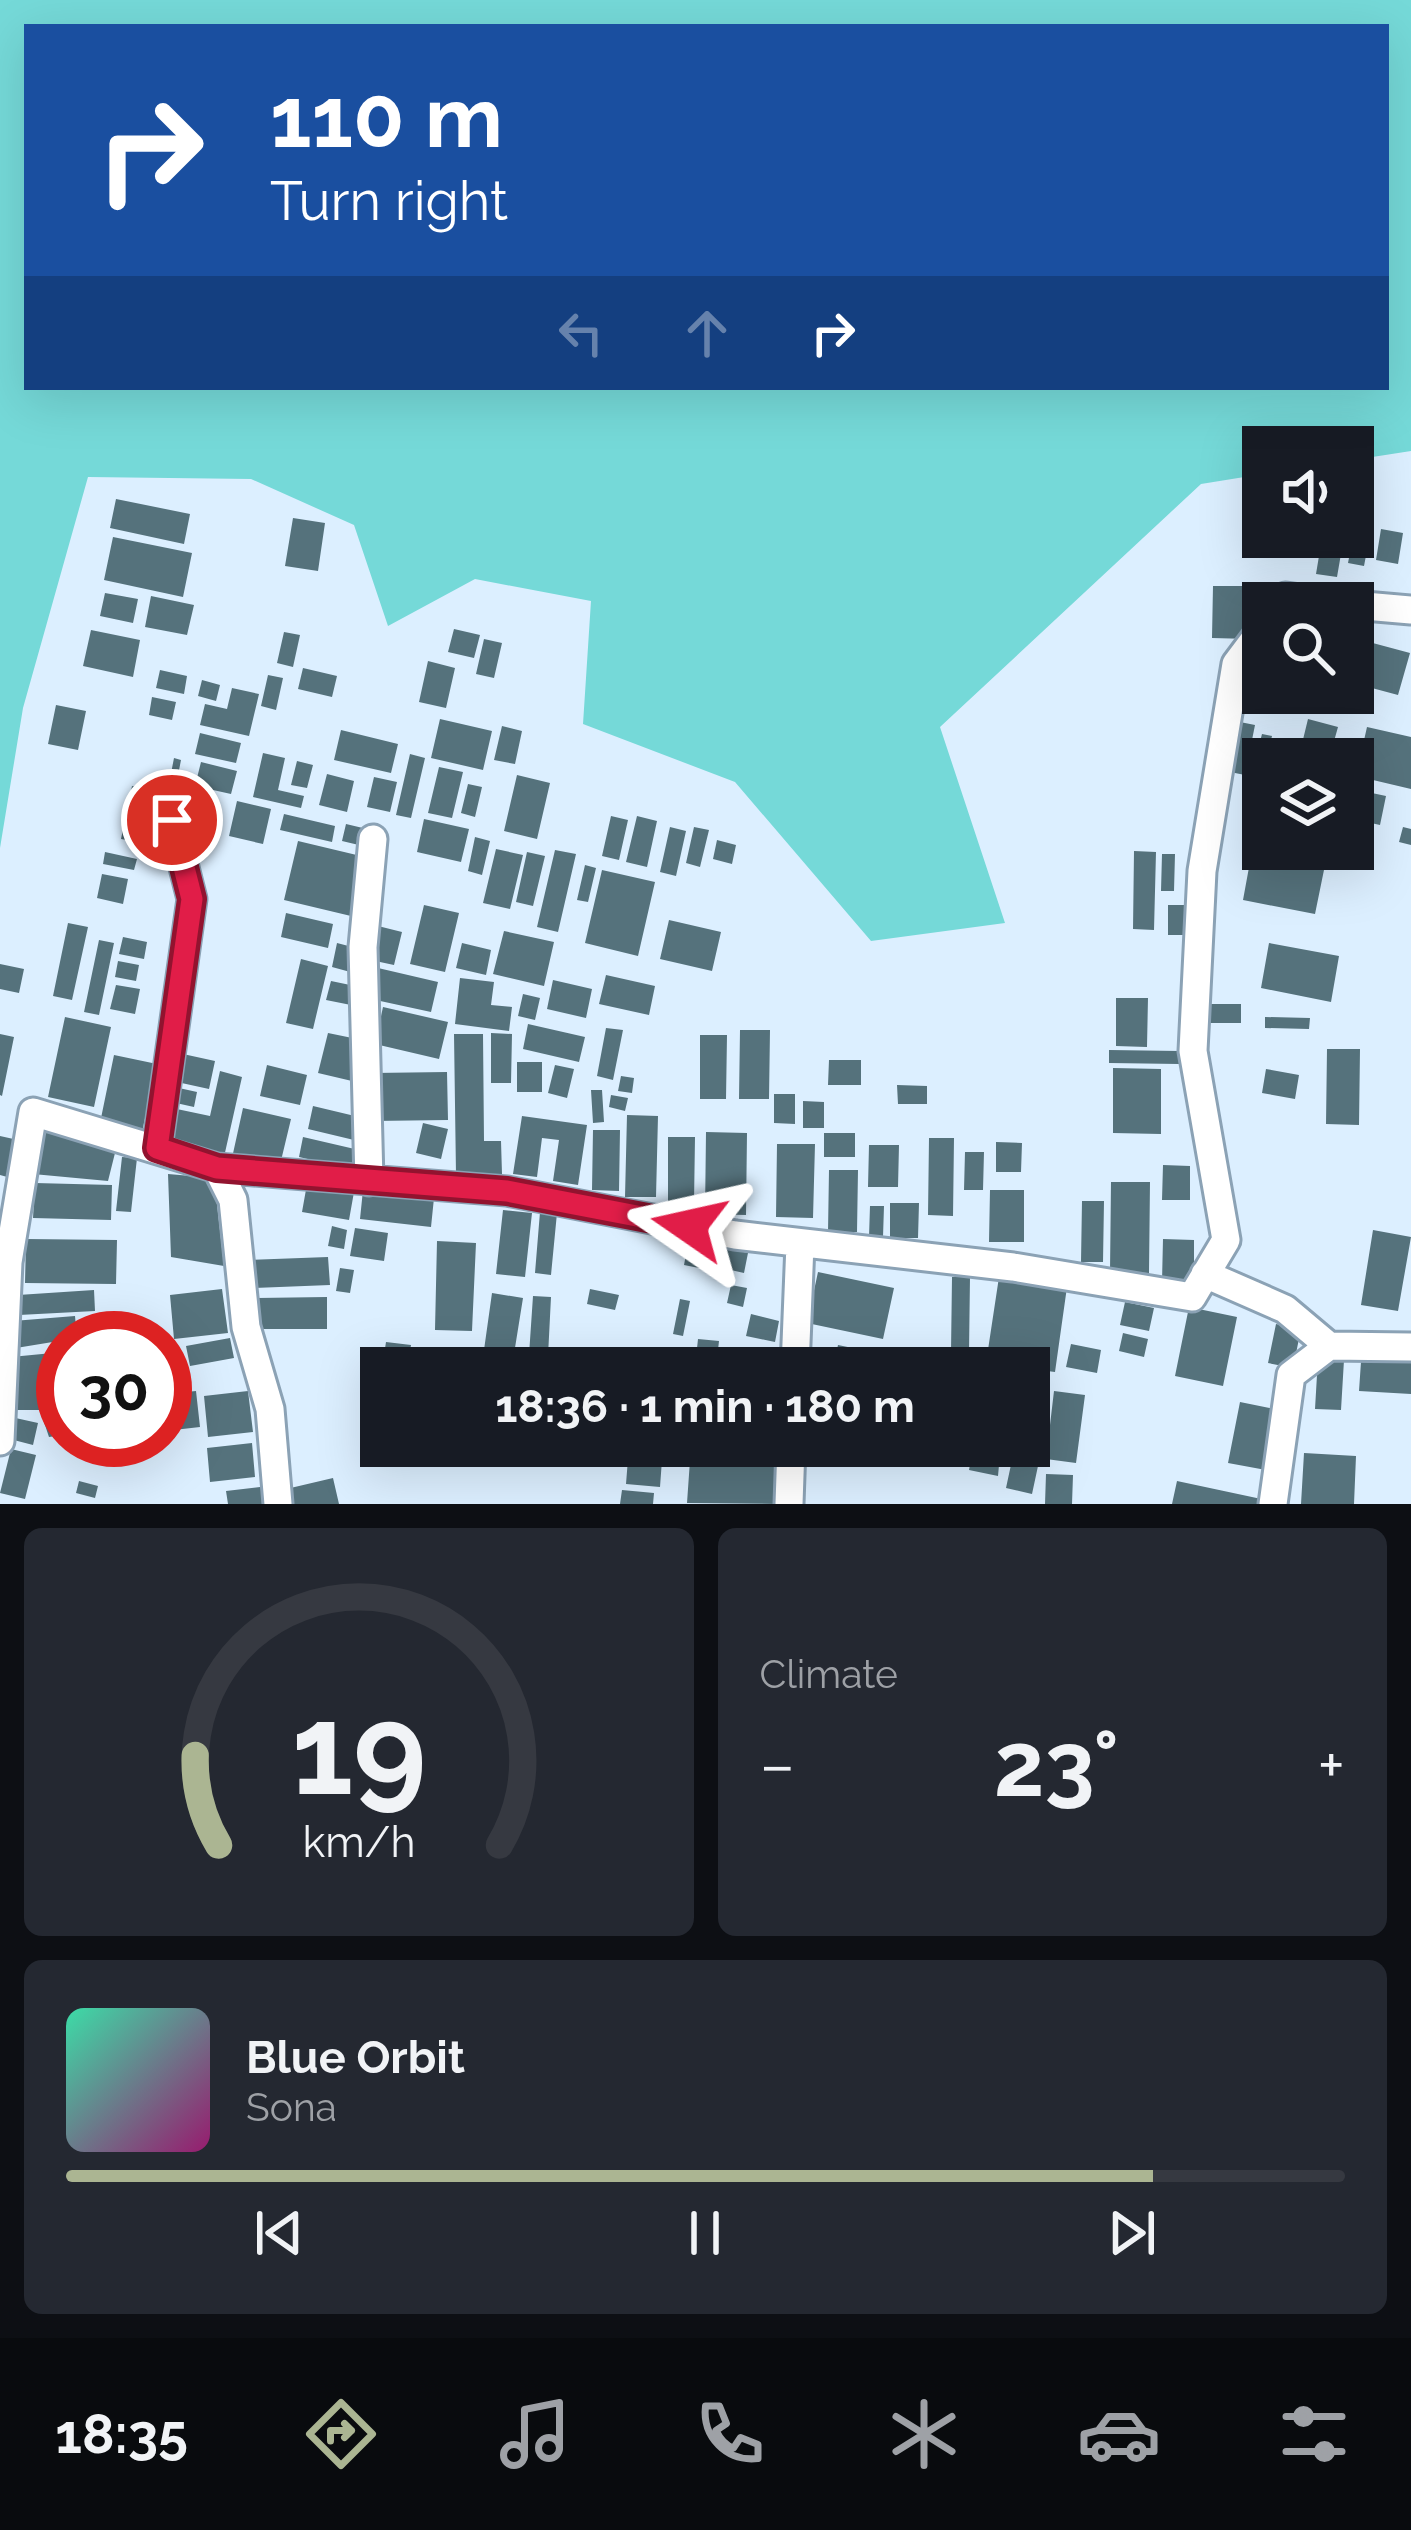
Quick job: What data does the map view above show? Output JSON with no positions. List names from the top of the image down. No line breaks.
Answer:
{"page":{"turn":["110 m","Turn right"],"limit":"30","trip":"18:36 · 1 min · 180 m","tile":"Climate","heat":["−","23°","+"],"song":["Blue Orbit","Sona"],"tabs":"18:35","gauge":["19","km/h"]}}
